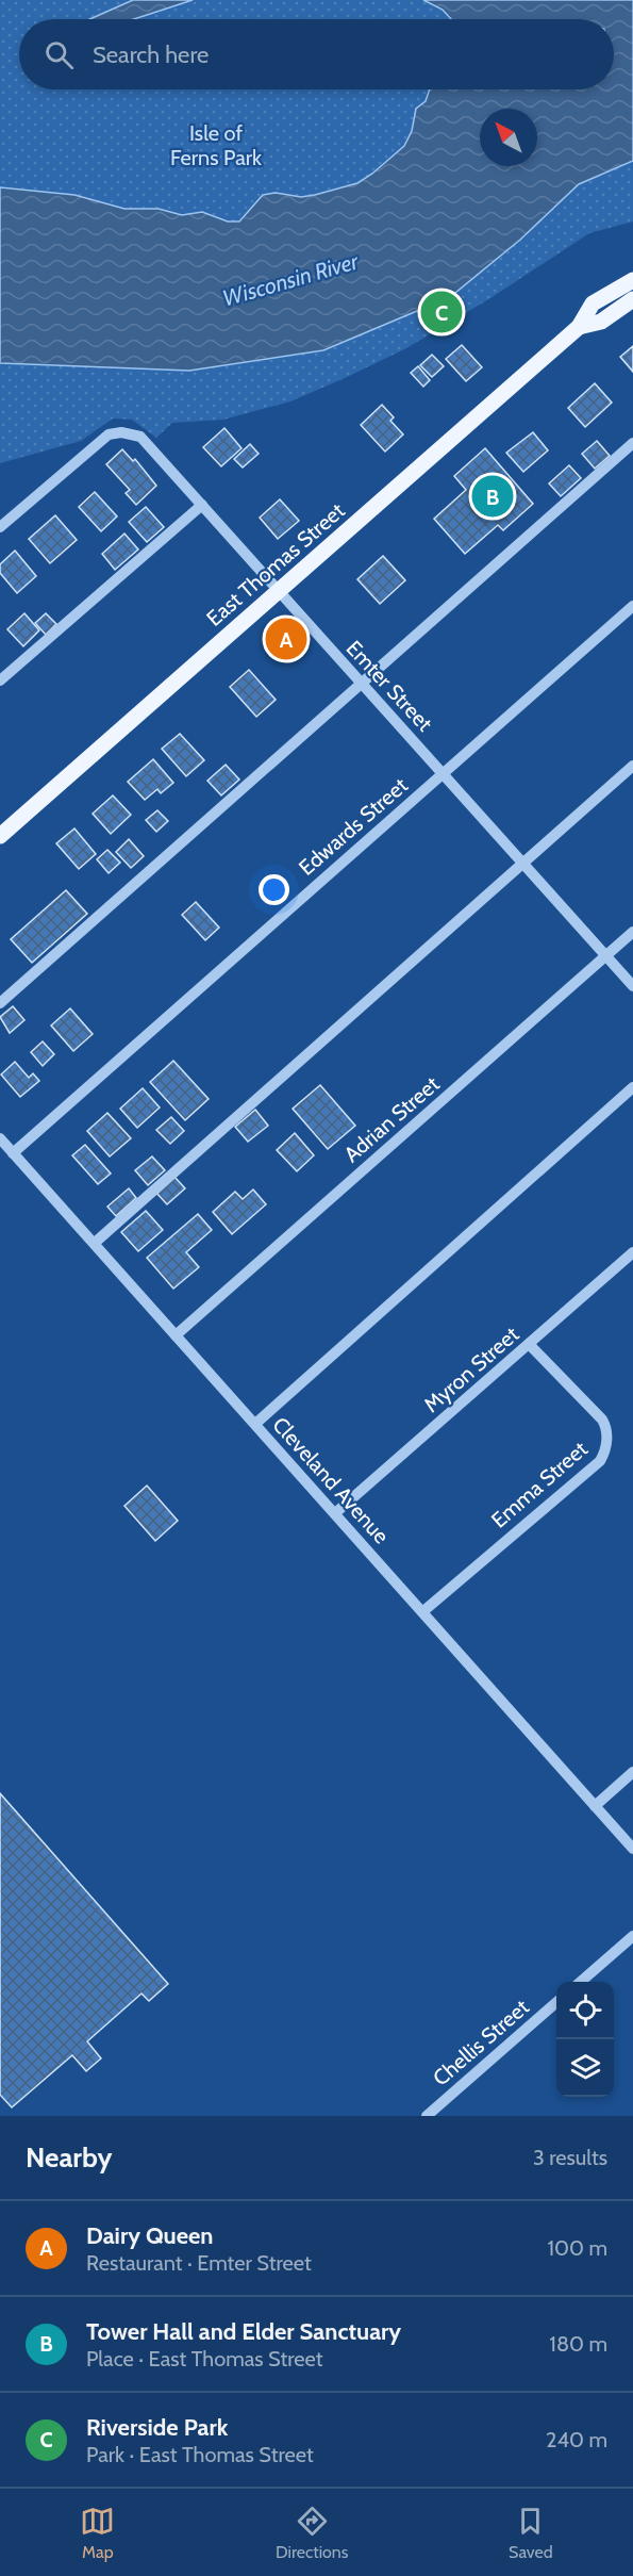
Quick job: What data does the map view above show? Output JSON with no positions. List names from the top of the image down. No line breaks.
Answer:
{"streets":{"main road":["East Thomas Street"],"street":["Emter Street","Edwards Street","Adrian Street","Myron Street","Cleveland Avenue","Emma Street","Chellis Street"]},"crossings":[["East Thomas Street","Emter Street"],["Emter Street","Edwards Street"],["Emter Street","Adrian Street"],["Edwards Street","Cleveland Avenue"],["Adrian Street","Cleveland Avenue"],["Myron Street","Cleveland Avenue"],["Myron Street","Emma Street"],["Cleveland Avenue","Emma Street"]],"water":["Wisconsin River"],"parks":["Isle of Ferns Park"],"north":"top left","page":{"search":"Search here","pins":["C","B","A"],"heading":["Nearby","3 results"],"list":[{"mark":"A","name":"Dairy Queen","note":"Restaurant · Emter Street","value":"100 m"},{"mark":"B","name":"Tower Hall and Elder Sanctuary","note":"Place · East Thomas Street","value":"180 m"},{"mark":"C","name":"Riverside Park","note":"Park · East Thomas Street","value":"240 m"}],"nav":["Map","Directions","Saved"]}}
